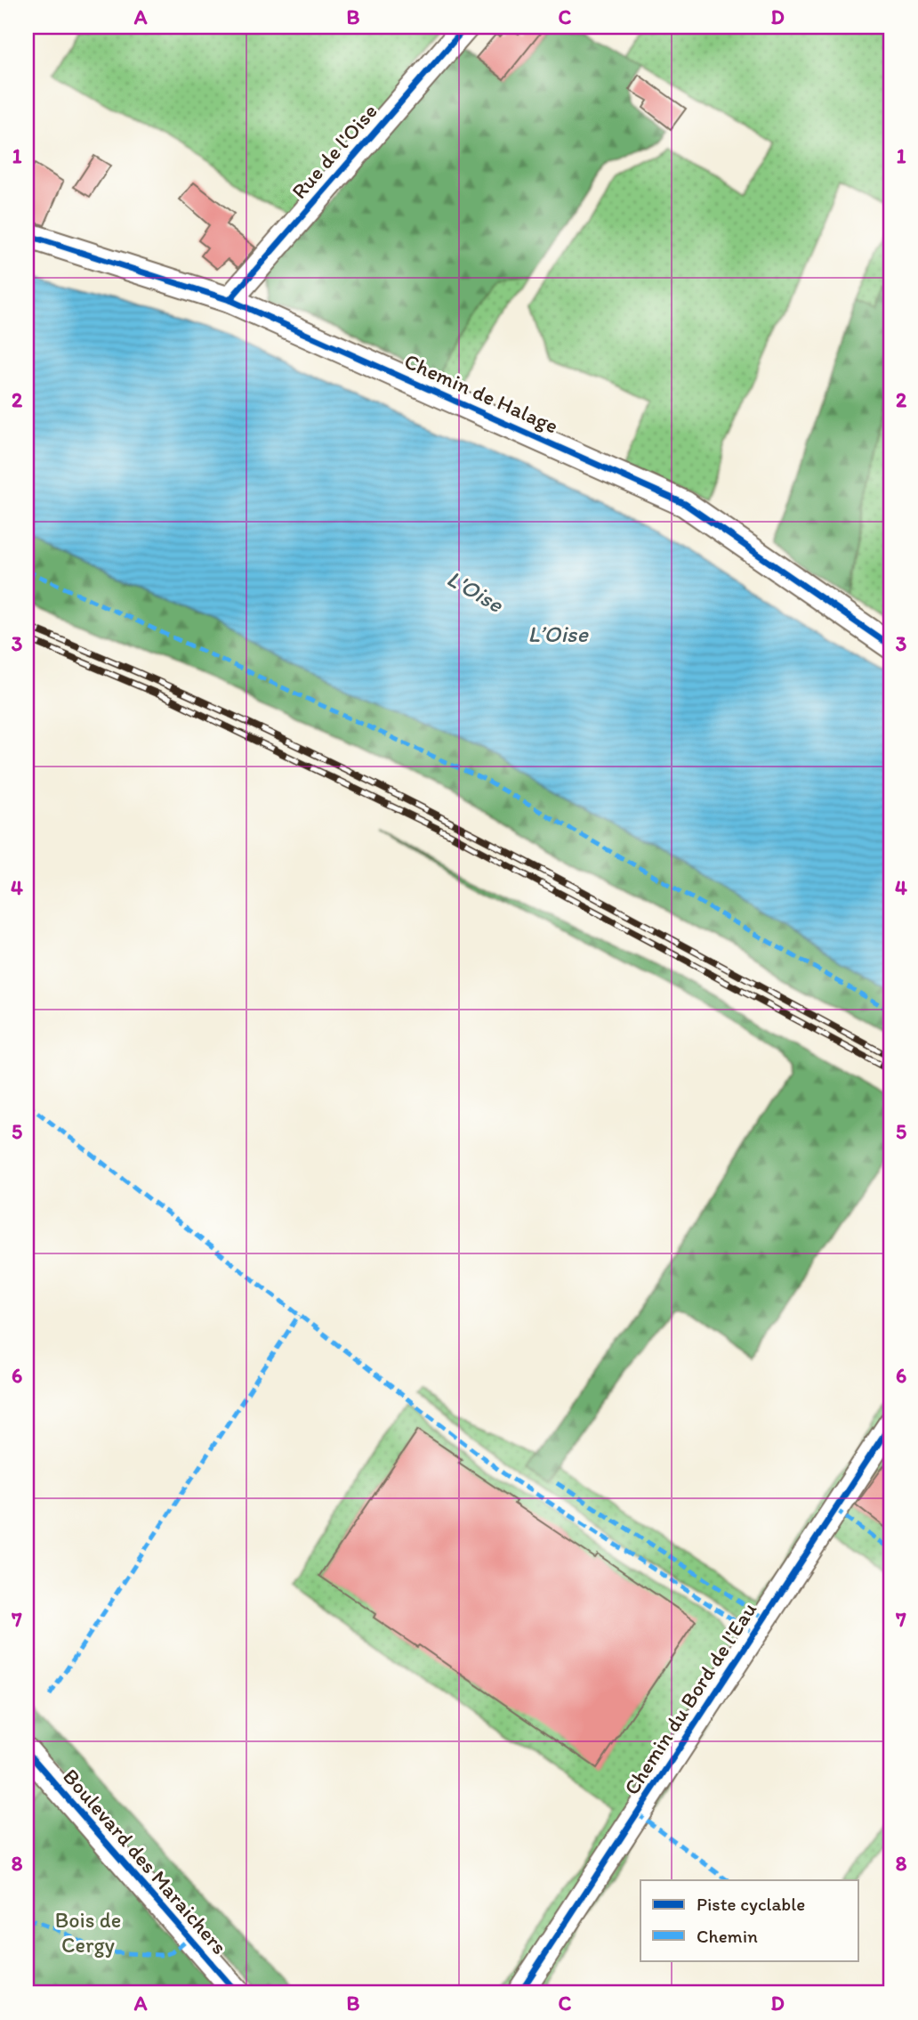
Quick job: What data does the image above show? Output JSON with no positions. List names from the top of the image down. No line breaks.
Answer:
{"streets":{"street":["Rue de l'Oise","Chemin de Halage","Chemin du Bord de l'Eau","Boulevard des Maraichers"]},"crossings":[["Rue de l'Oise","Chemin de Halage"]],"water":["L'Oise","L’Oise"],"parks":["Bois de Cergy"],"legend":["Piste cyclable","Chemin"],"grid":{"columns":["A","B","C","D"],"rows":["1","2","3","4","5","6","7","8"]}}
